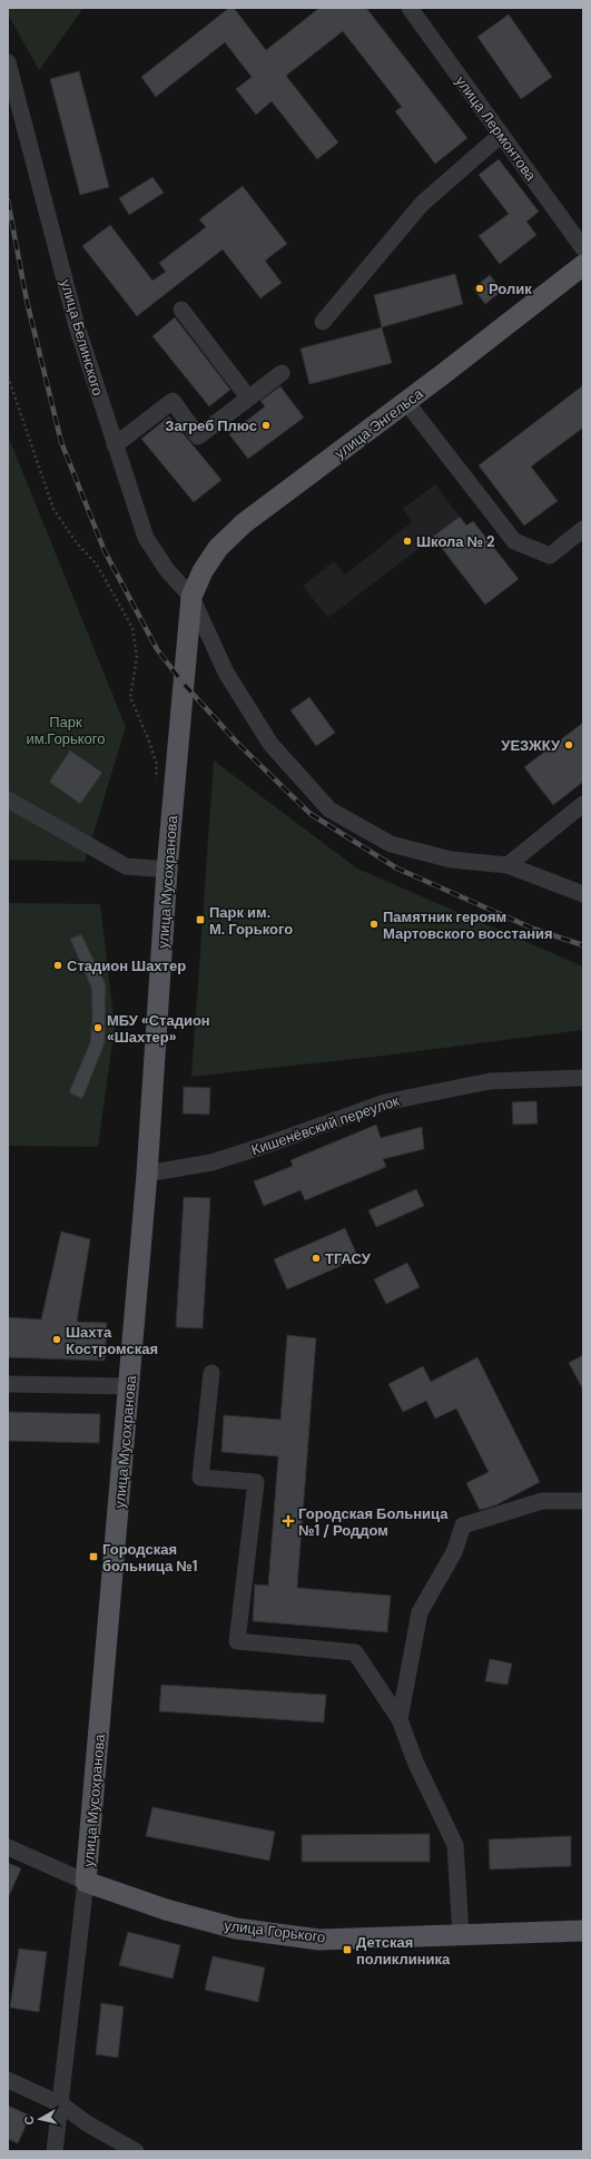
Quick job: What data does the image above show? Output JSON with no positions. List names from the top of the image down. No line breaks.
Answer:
{"streets":{"main road":["улица Энгельса","улица Мусохранова","улица Горького"],"street":["улица Лермонтова","улица Белинского","Кишенёвский переулок"]},"crossings":[["улица Белинского","улица Энгельса"],["улица Белинского","улица Мусохранова"],["улица Энгельса","улица Мусохранова"],["улица Мусохранова","Кишенёвский переулок"],["улица Мусохранова","улица Горького"]],"parks":["Парк им.Горького"],"places":{"other":["Ролик","Загреб Плюс","Школа № 2","УЕЗЖКУ","Памятник героям Мартовского восстания","Стадион Шахтер","МБУ «Стадион «Шахтер»","ТГАСУ","Шахта Костромская"],"transit":["Парк им. М. Горького","Городская больница №1","Детская поликлиника"],"health":["Городская Больница №1 / Роддом"]},"north":"left"}
